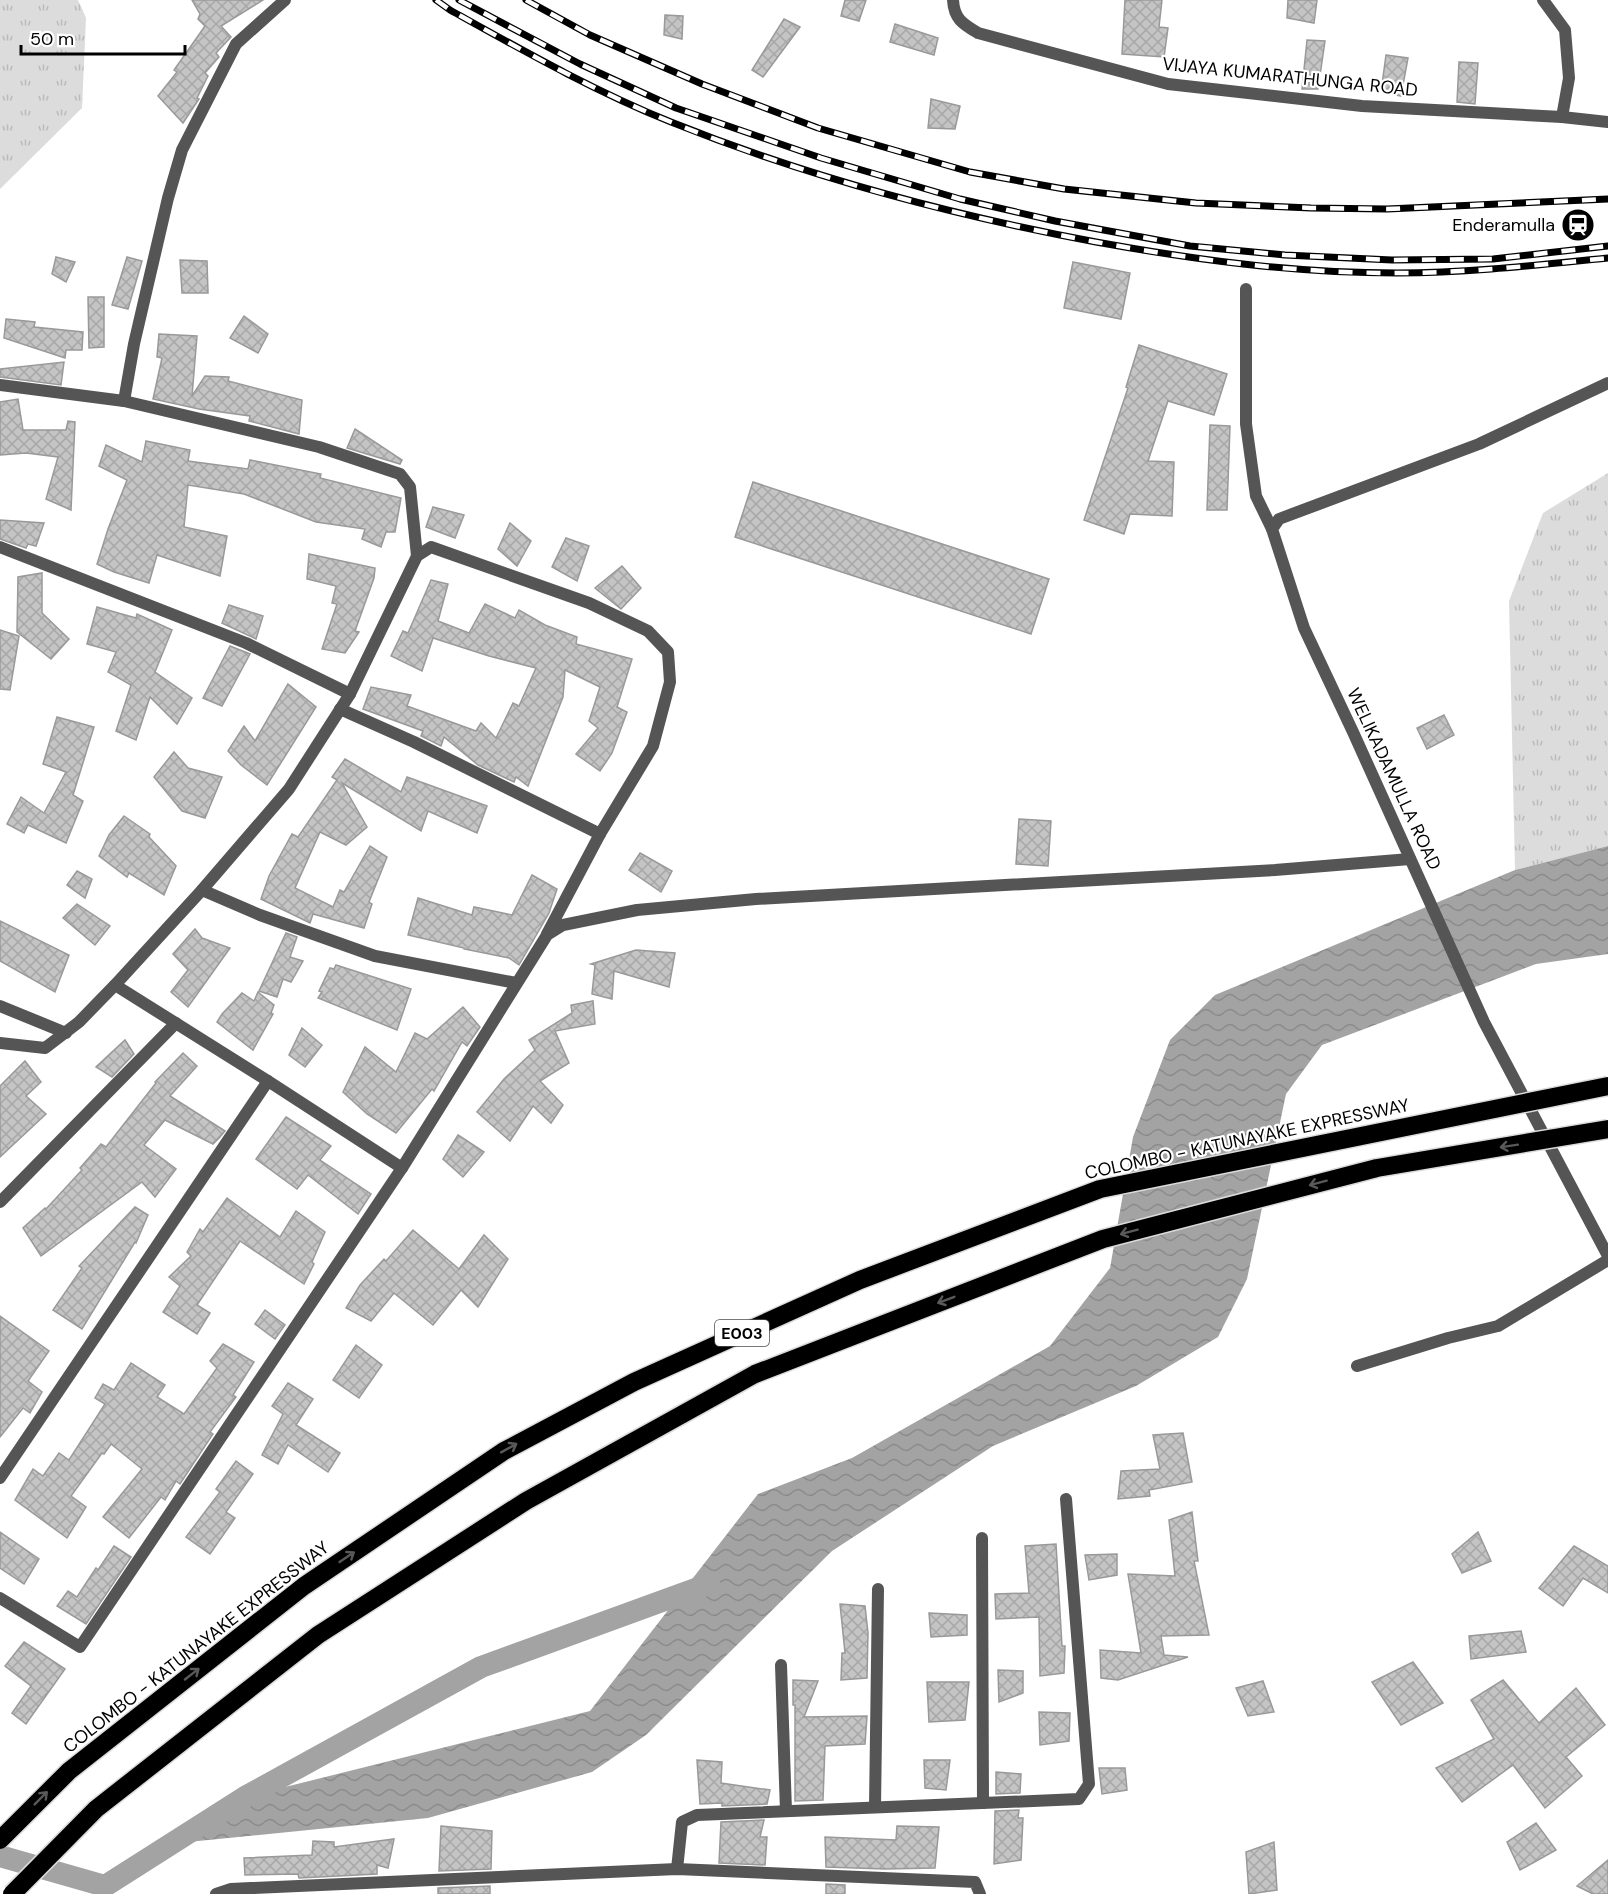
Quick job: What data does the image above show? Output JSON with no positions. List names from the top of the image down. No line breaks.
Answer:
{"streets":{"highway":["COLOMBO - KATUNAYAKE EXPRESSWAY","E003"],"street":["VIJAYA KUMARATHUNGA ROAD","WELIKADAMULLA ROAD"]},"places":{"station":["Enderamulla"]},"scale_bar":"50 m"}
